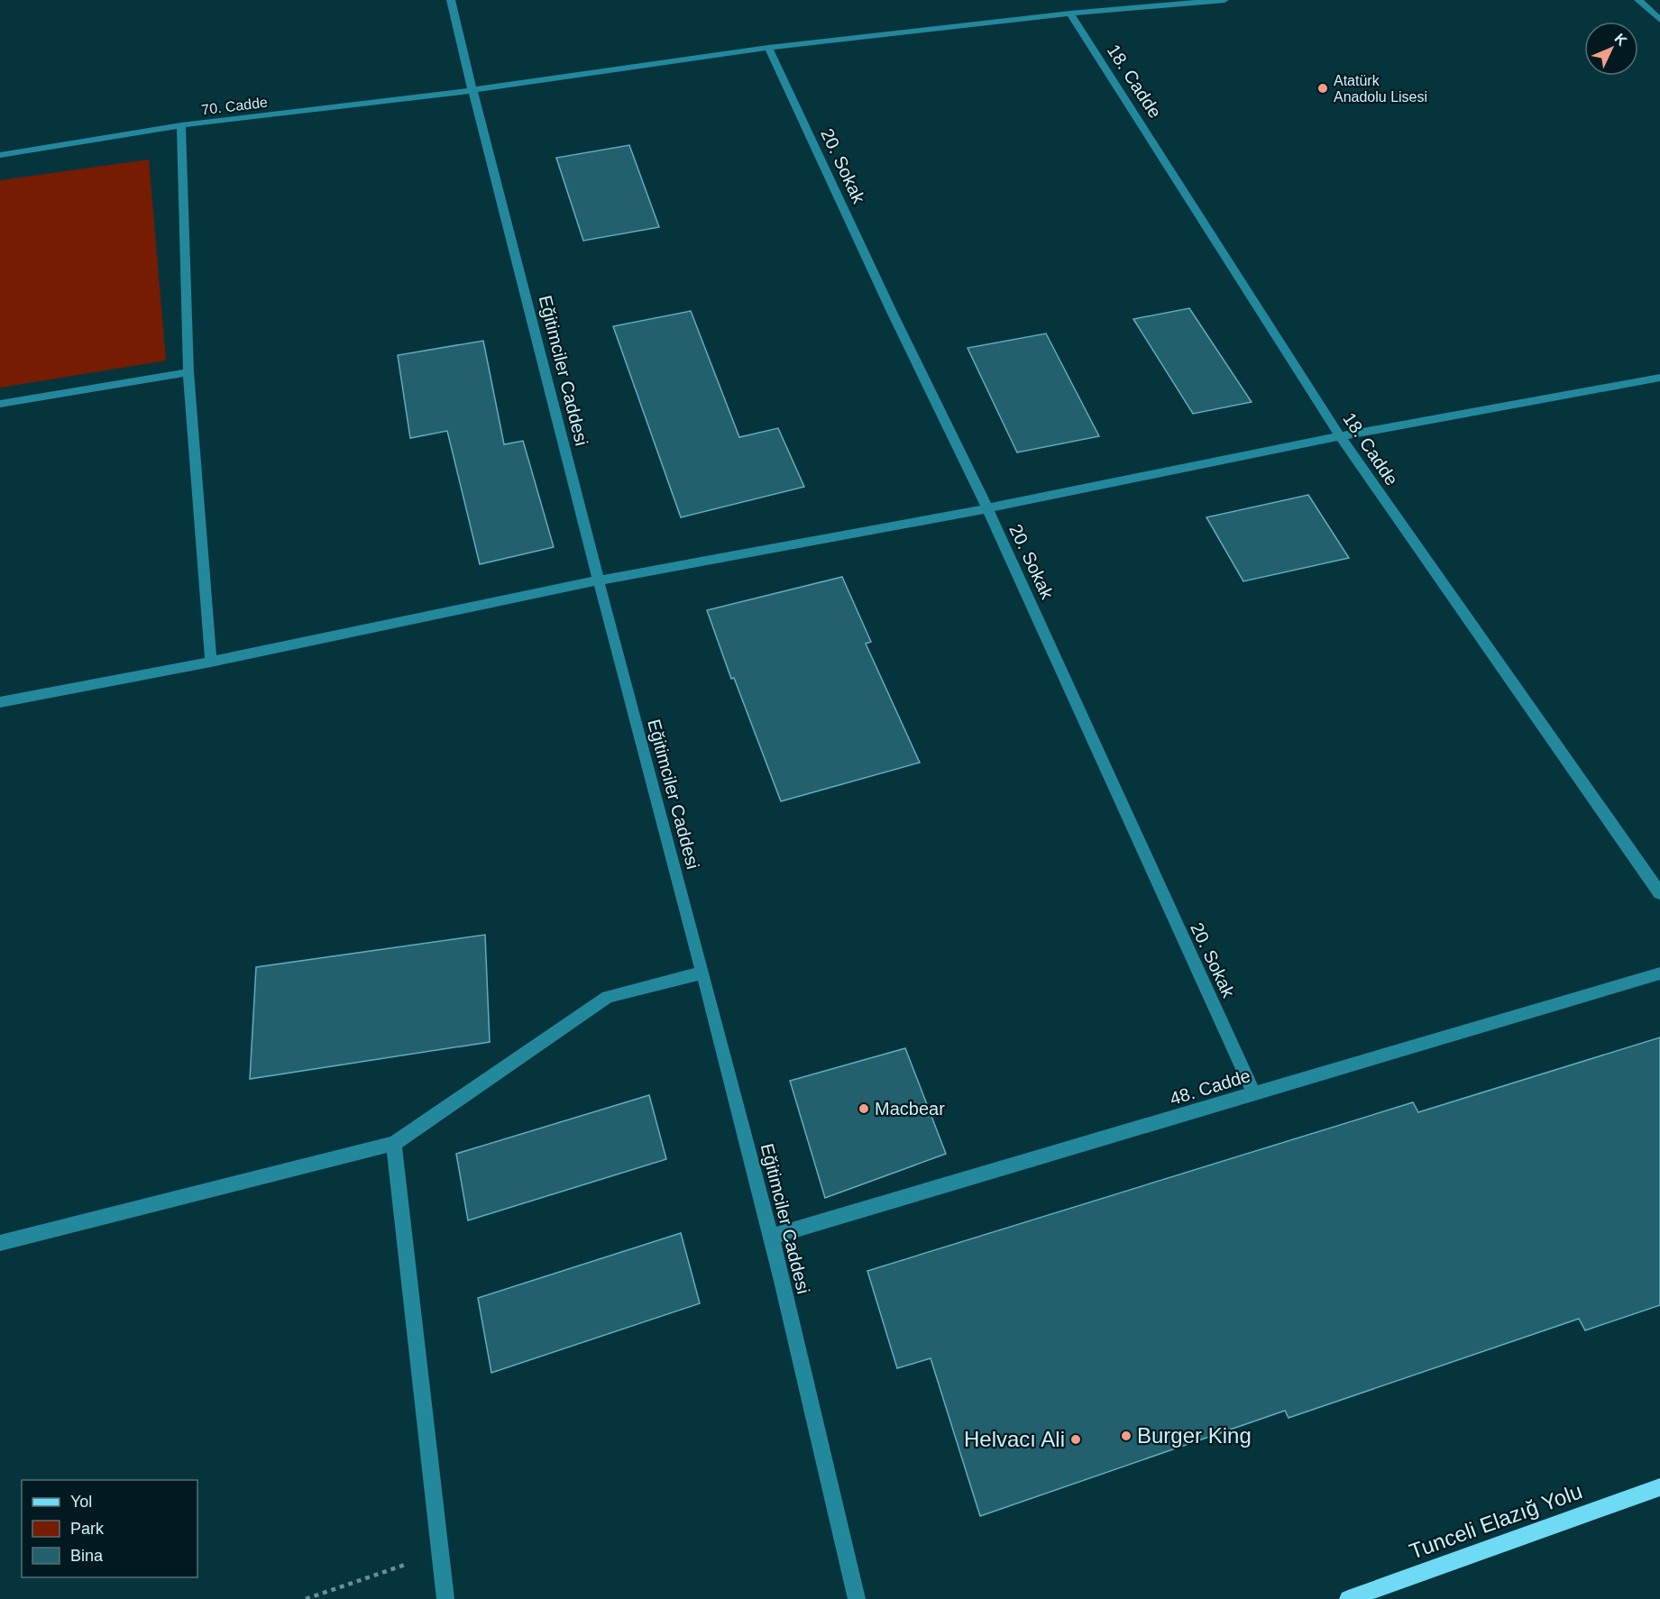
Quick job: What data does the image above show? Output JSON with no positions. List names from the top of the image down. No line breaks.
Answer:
{"streets":{"main road":["Tunceli Elazığ Yolu"],"street":["18. Cadde","70. Cadde","20. Sokak","Eğitimciler Caddesi","48. Cadde"]},"crossings":[["18. Cadde","70. Cadde"],["70. Cadde","20. Sokak"],["70. Cadde","Eğitimciler Caddesi"],["20. Sokak","48. Cadde"],["Eğitimciler Caddesi","48. Cadde"]],"places":["Atatürk Anadolu Lisesi","Macbear","Burger King","Helvacı Ali"],"legend":["Yol","Park","Bina"],"north":"top right"}
